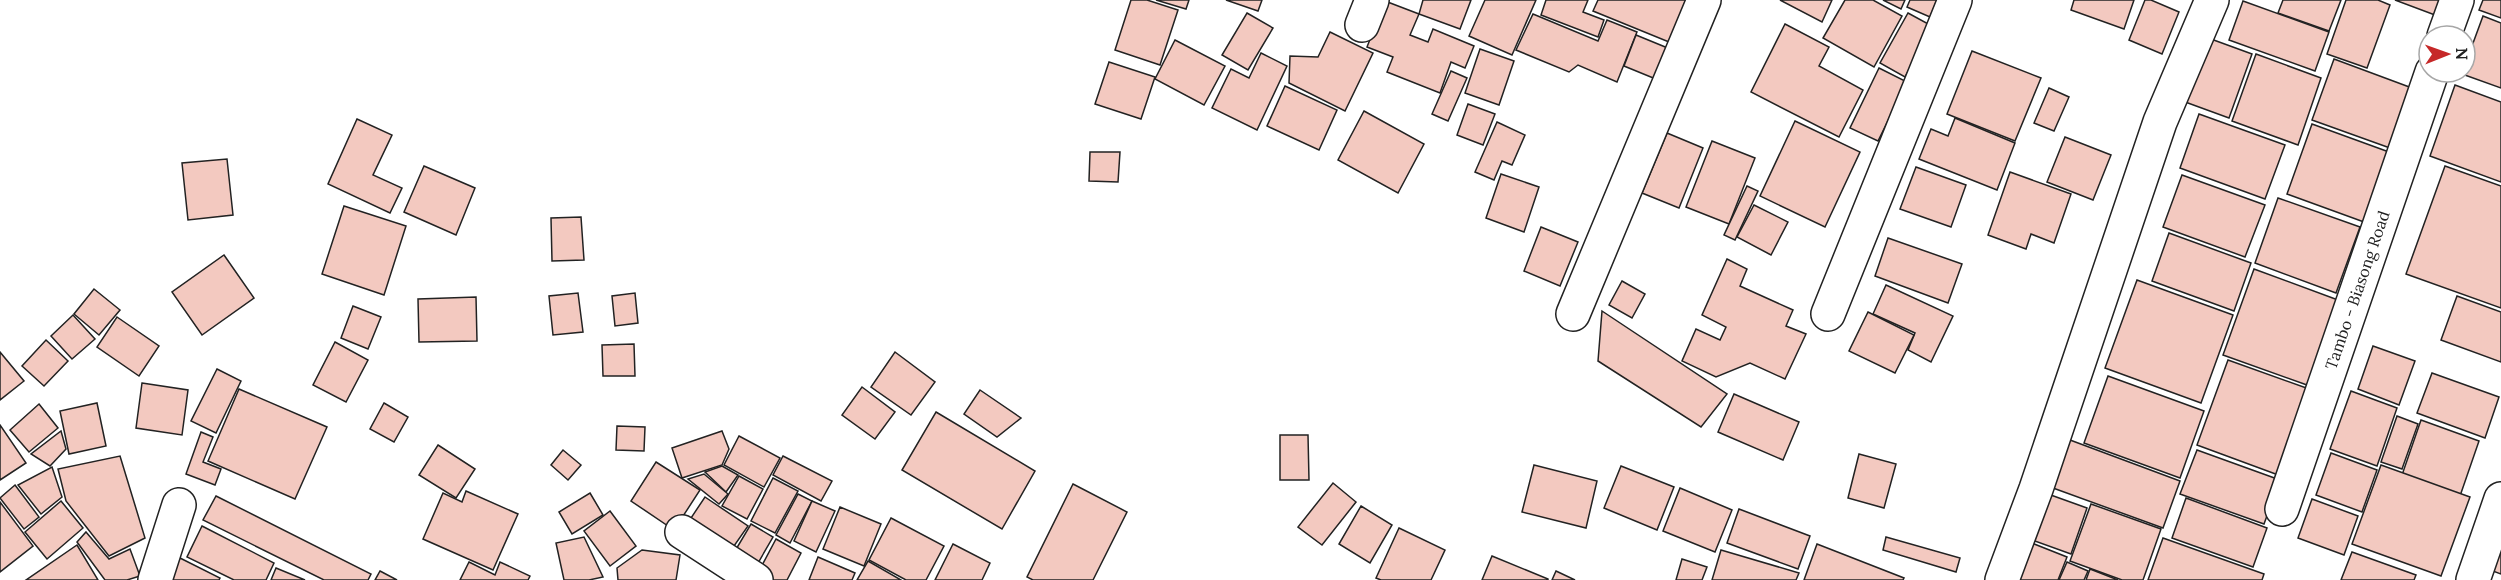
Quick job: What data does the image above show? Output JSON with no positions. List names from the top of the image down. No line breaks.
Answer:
{"streets":{"street":["Tambo - Biasong Road"]},"north":"right"}
